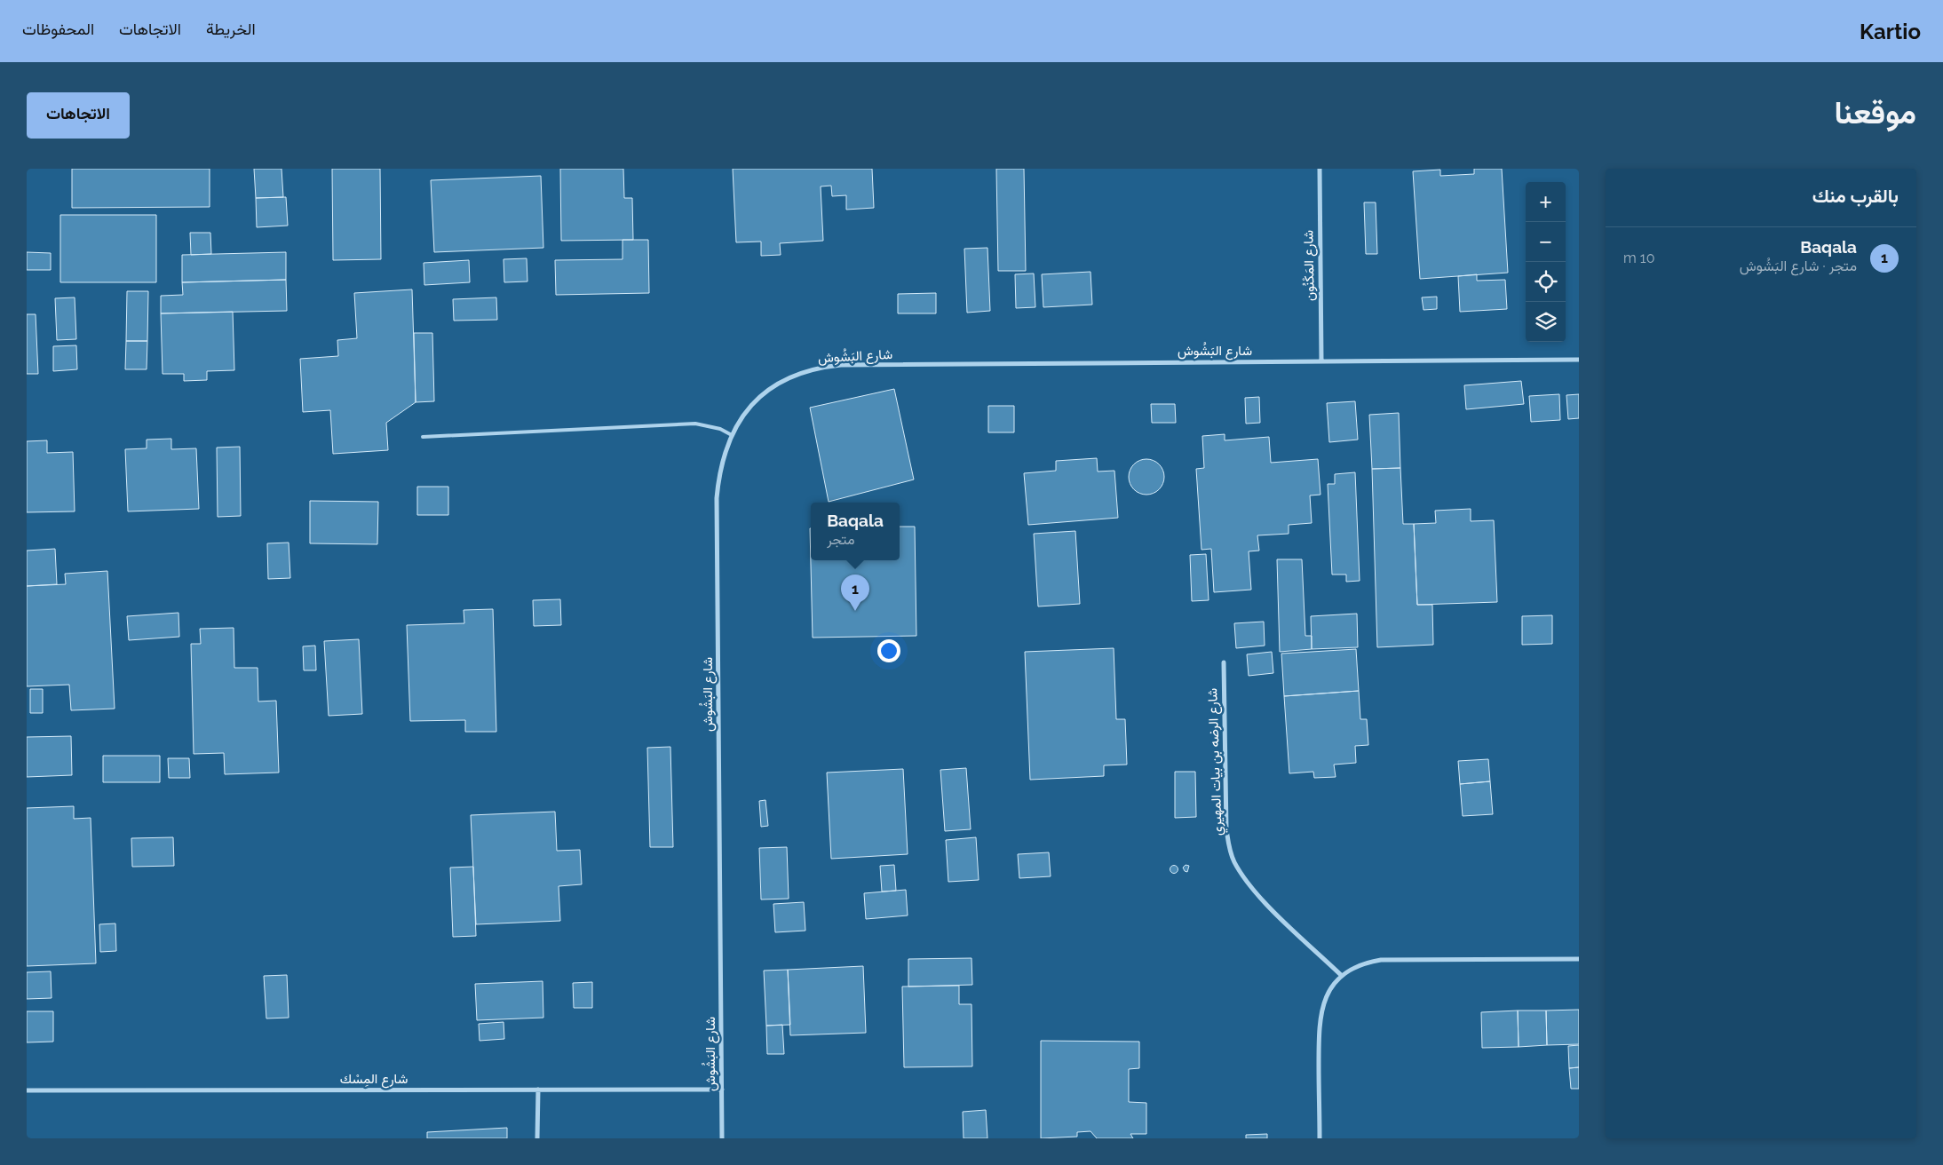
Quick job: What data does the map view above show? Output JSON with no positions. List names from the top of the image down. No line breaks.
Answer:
{"streets":{"street":["شارع المَكْنُون","شارع البَشُوش","شارع الرضه بن بيات المهيري","شارع المِسْك"]},"crossings":[["شارع المَكْنُون","شارع البَشُوش"],["شارع البَشُوش","شارع المِسْك"]],"page":{"header":"Kartio","nav":["الخريطة","الاتجاهات","المحفوظات"],"title":"موقعنا","buttons":"الاتجاهات","heading":"بالقرب منك","map_buttons":["+","−"],"list":[{"mark":"1","name":"Baqala","note":"متجر · شارع البَشُوش","value":"10 m"}],"popup":["Baqala","متجر"],"pins":"1"}}
